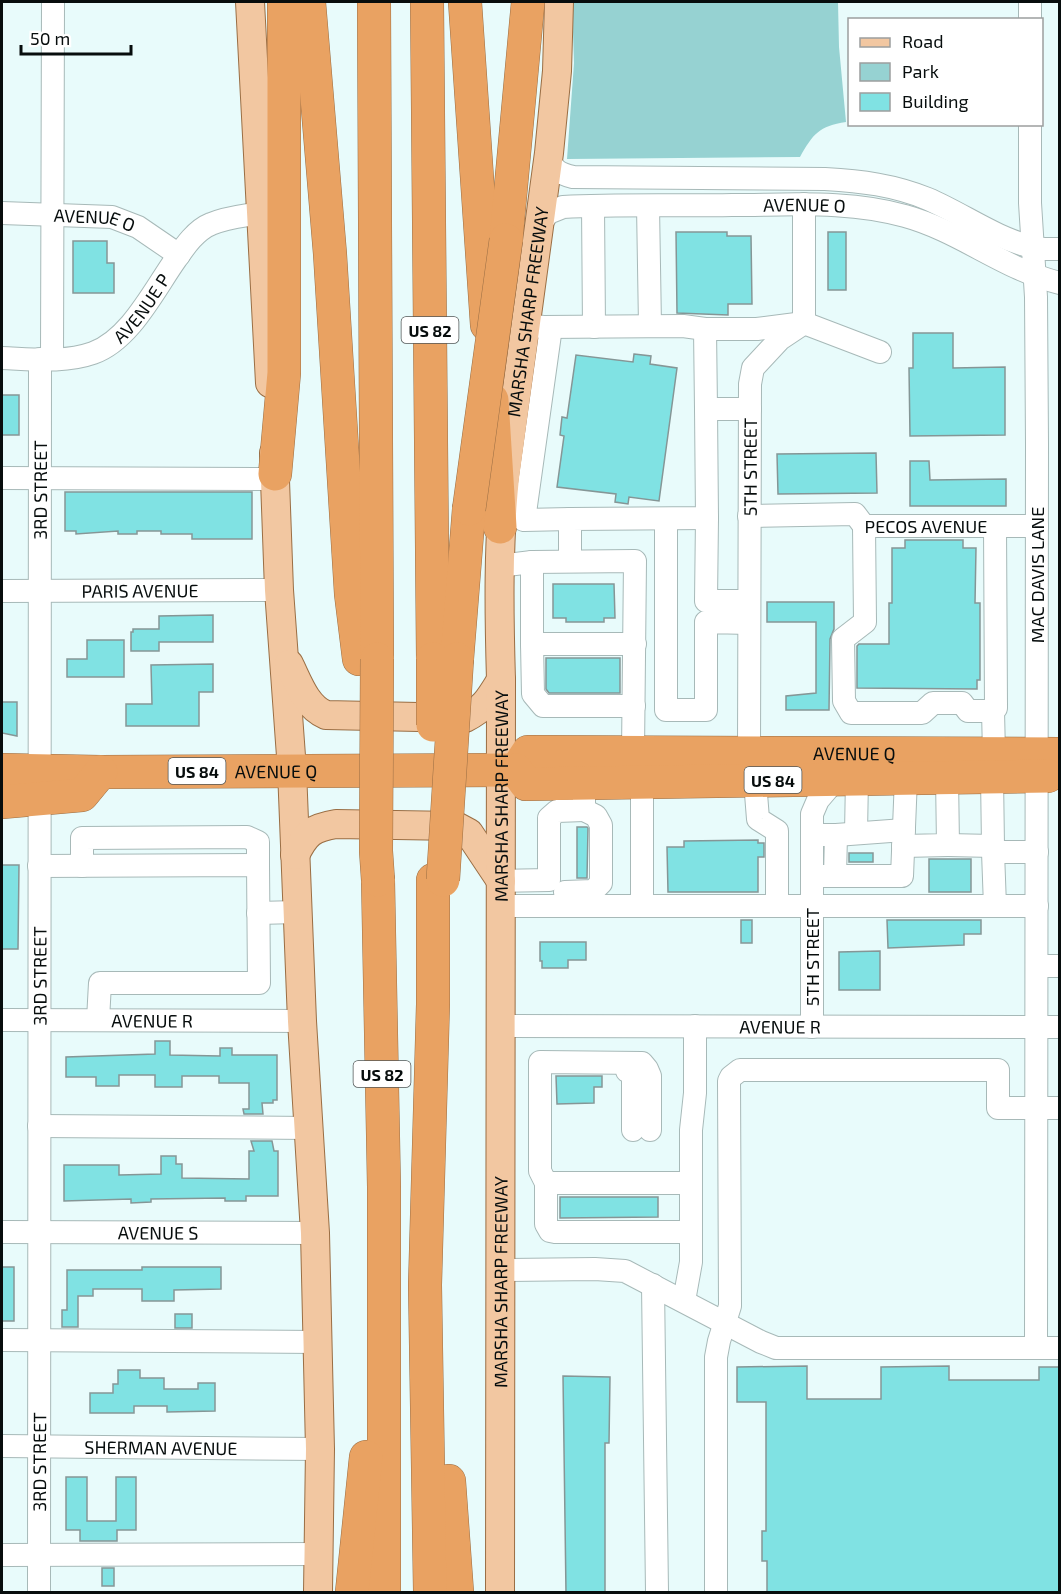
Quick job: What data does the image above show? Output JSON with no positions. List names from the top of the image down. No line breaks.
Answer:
{"streets":{"highway":["US 82","AVENUE Q","US 84"],"main road":["MARSHA SHARP FREEWAY"],"street":["AVENUE O","AVENUE P","5TH STREET","3RD STREET","PECOS AVENUE","MAC DAVIS LANE","PARIS AVENUE","AVENUE R","AVENUE S","SHERMAN AVENUE"]},"crossings":[["AVENUE O","AVENUE P"],["AVENUE O","MARSHA SHARP FREEWAY"],["AVENUE O","3RD STREET"],["AVENUE O","MAC DAVIS LANE"],["AVENUE P","3RD STREET"],["MARSHA SHARP FREEWAY","AVENUE Q"],["MARSHA SHARP FREEWAY","AVENUE R"],["5TH STREET","PECOS AVENUE"],["5TH STREET","AVENUE Q"],["5TH STREET","AVENUE R"],["3RD STREET","PARIS AVENUE"],["3RD STREET","AVENUE Q"],["3RD STREET","US 84"],["3RD STREET","AVENUE R"],["3RD STREET","AVENUE S"],["3RD STREET","SHERMAN AVENUE"],["PECOS AVENUE","MAC DAVIS LANE"],["MAC DAVIS LANE","AVENUE Q"],["MAC DAVIS LANE","AVENUE R"],["AVENUE Q","US 84"]],"legend":["Road","Park","Building"],"scale_bar":"50 m"}
